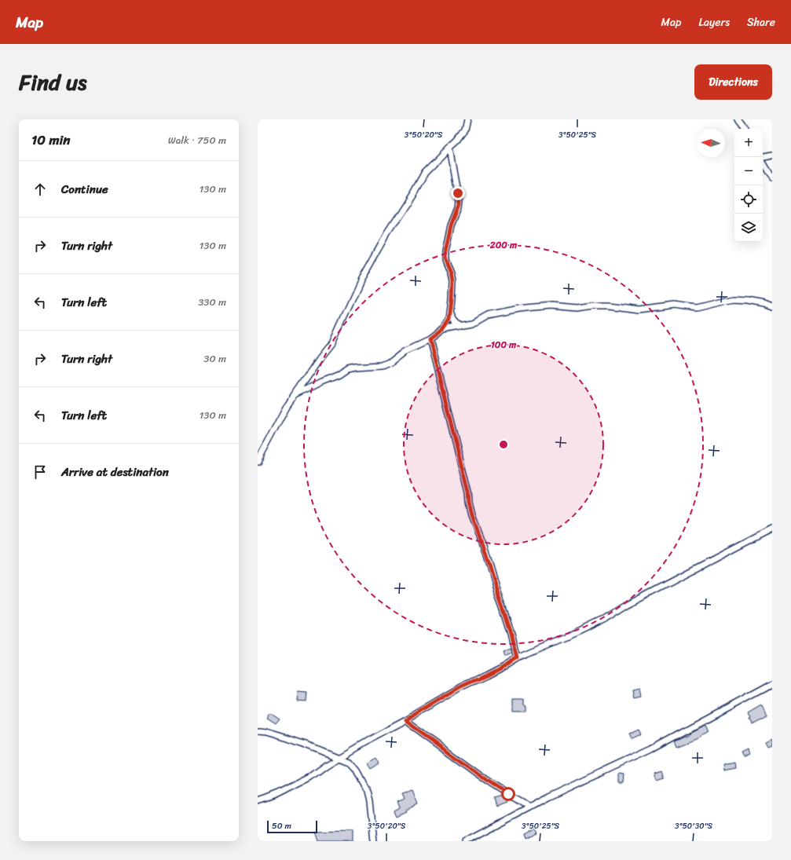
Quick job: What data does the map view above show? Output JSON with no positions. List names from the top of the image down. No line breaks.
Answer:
{"scale_bar":"50 m","north":"left","page":{"header":"Map","nav":["Map","Layers","Share"],"title":"Find us","buttons":"Directions","heading":["10 min","Walk · 750 m"],"map_buttons":["+","−"],"list":[["Continue","130 m"],["Turn right","130 m"],["Turn left","330 m"],["Turn right","30 m"],["Turn left","130 m"],"Arrive at destination"],"scale":"50 m"},"coordinates":["3°50'20\"S","3°50'25\"S","3°50'30\"S"],"rings":["200 m","100 m"]}
